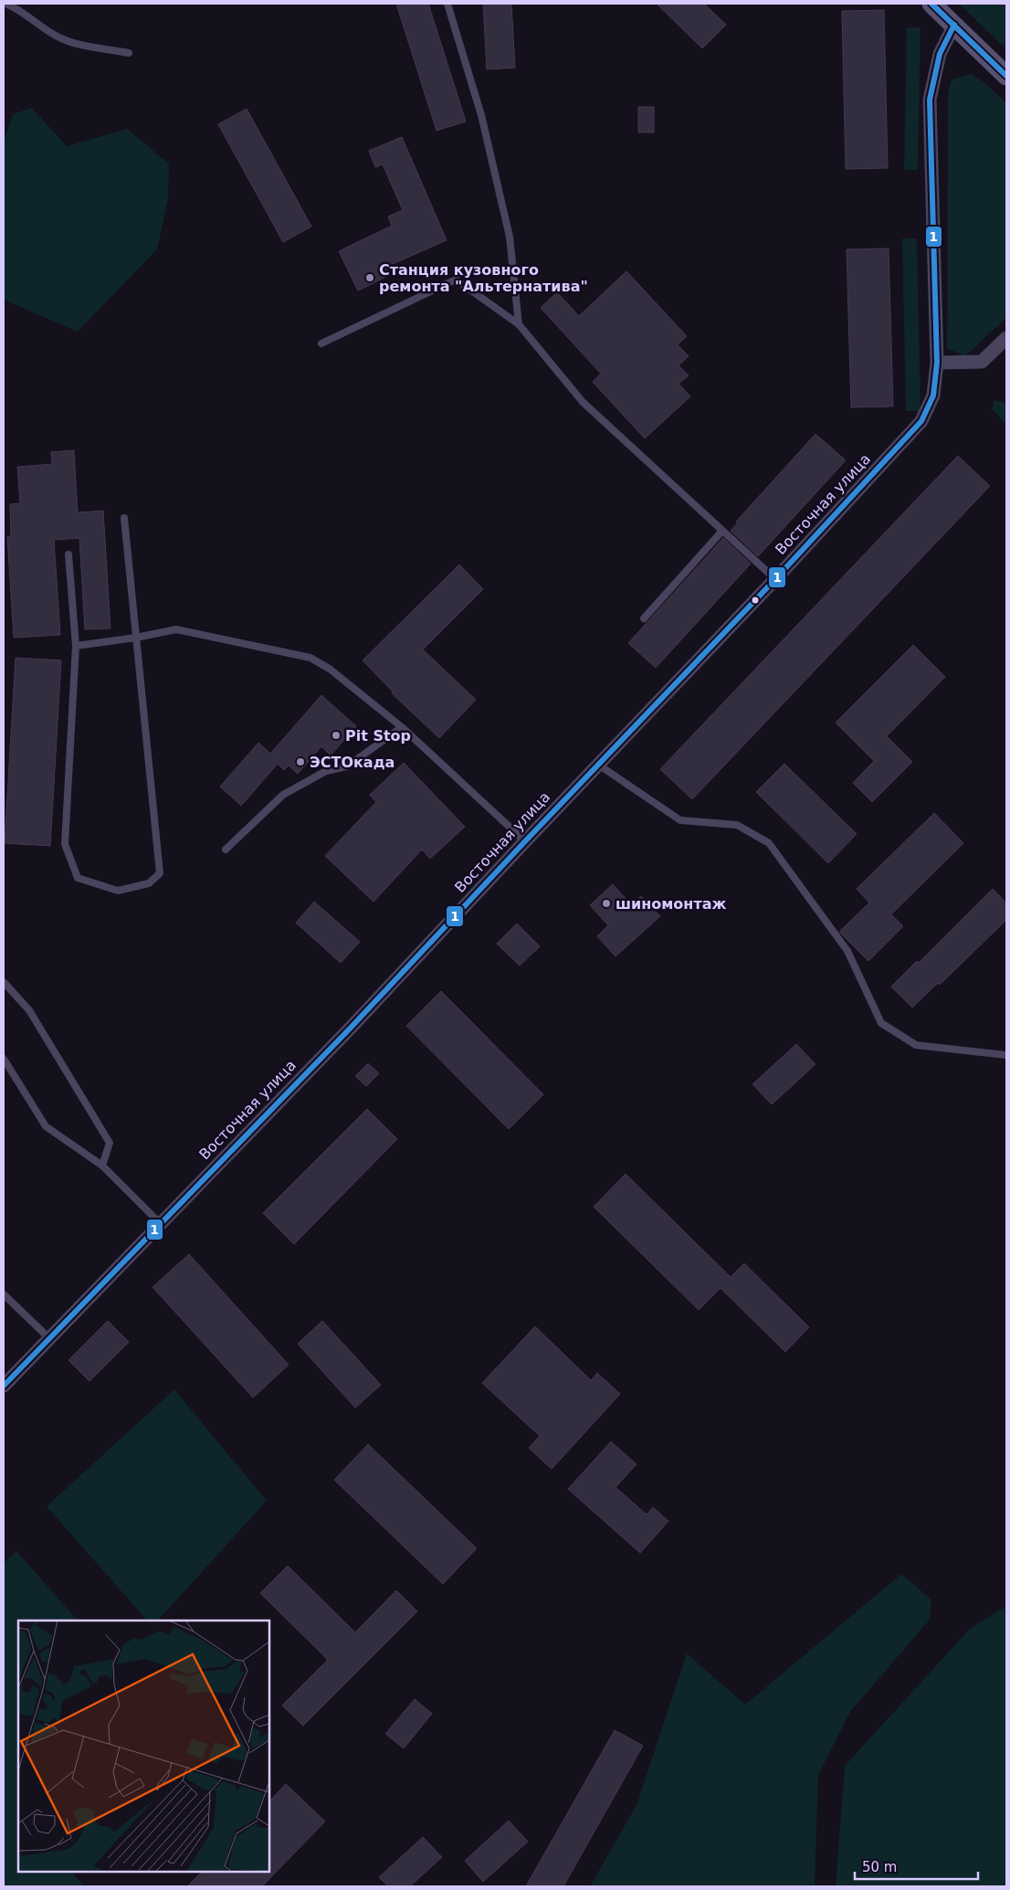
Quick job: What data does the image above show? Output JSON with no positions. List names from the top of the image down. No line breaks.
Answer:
{"streets":{"street":["Восточная улица"]},"places":["Станция кузовного ремонта \"Альтернатива\"","Pit Stop","ЭСТОкада","шиномонтаж"],"lines":["transit line 1"],"scale_bar":"50 m"}
